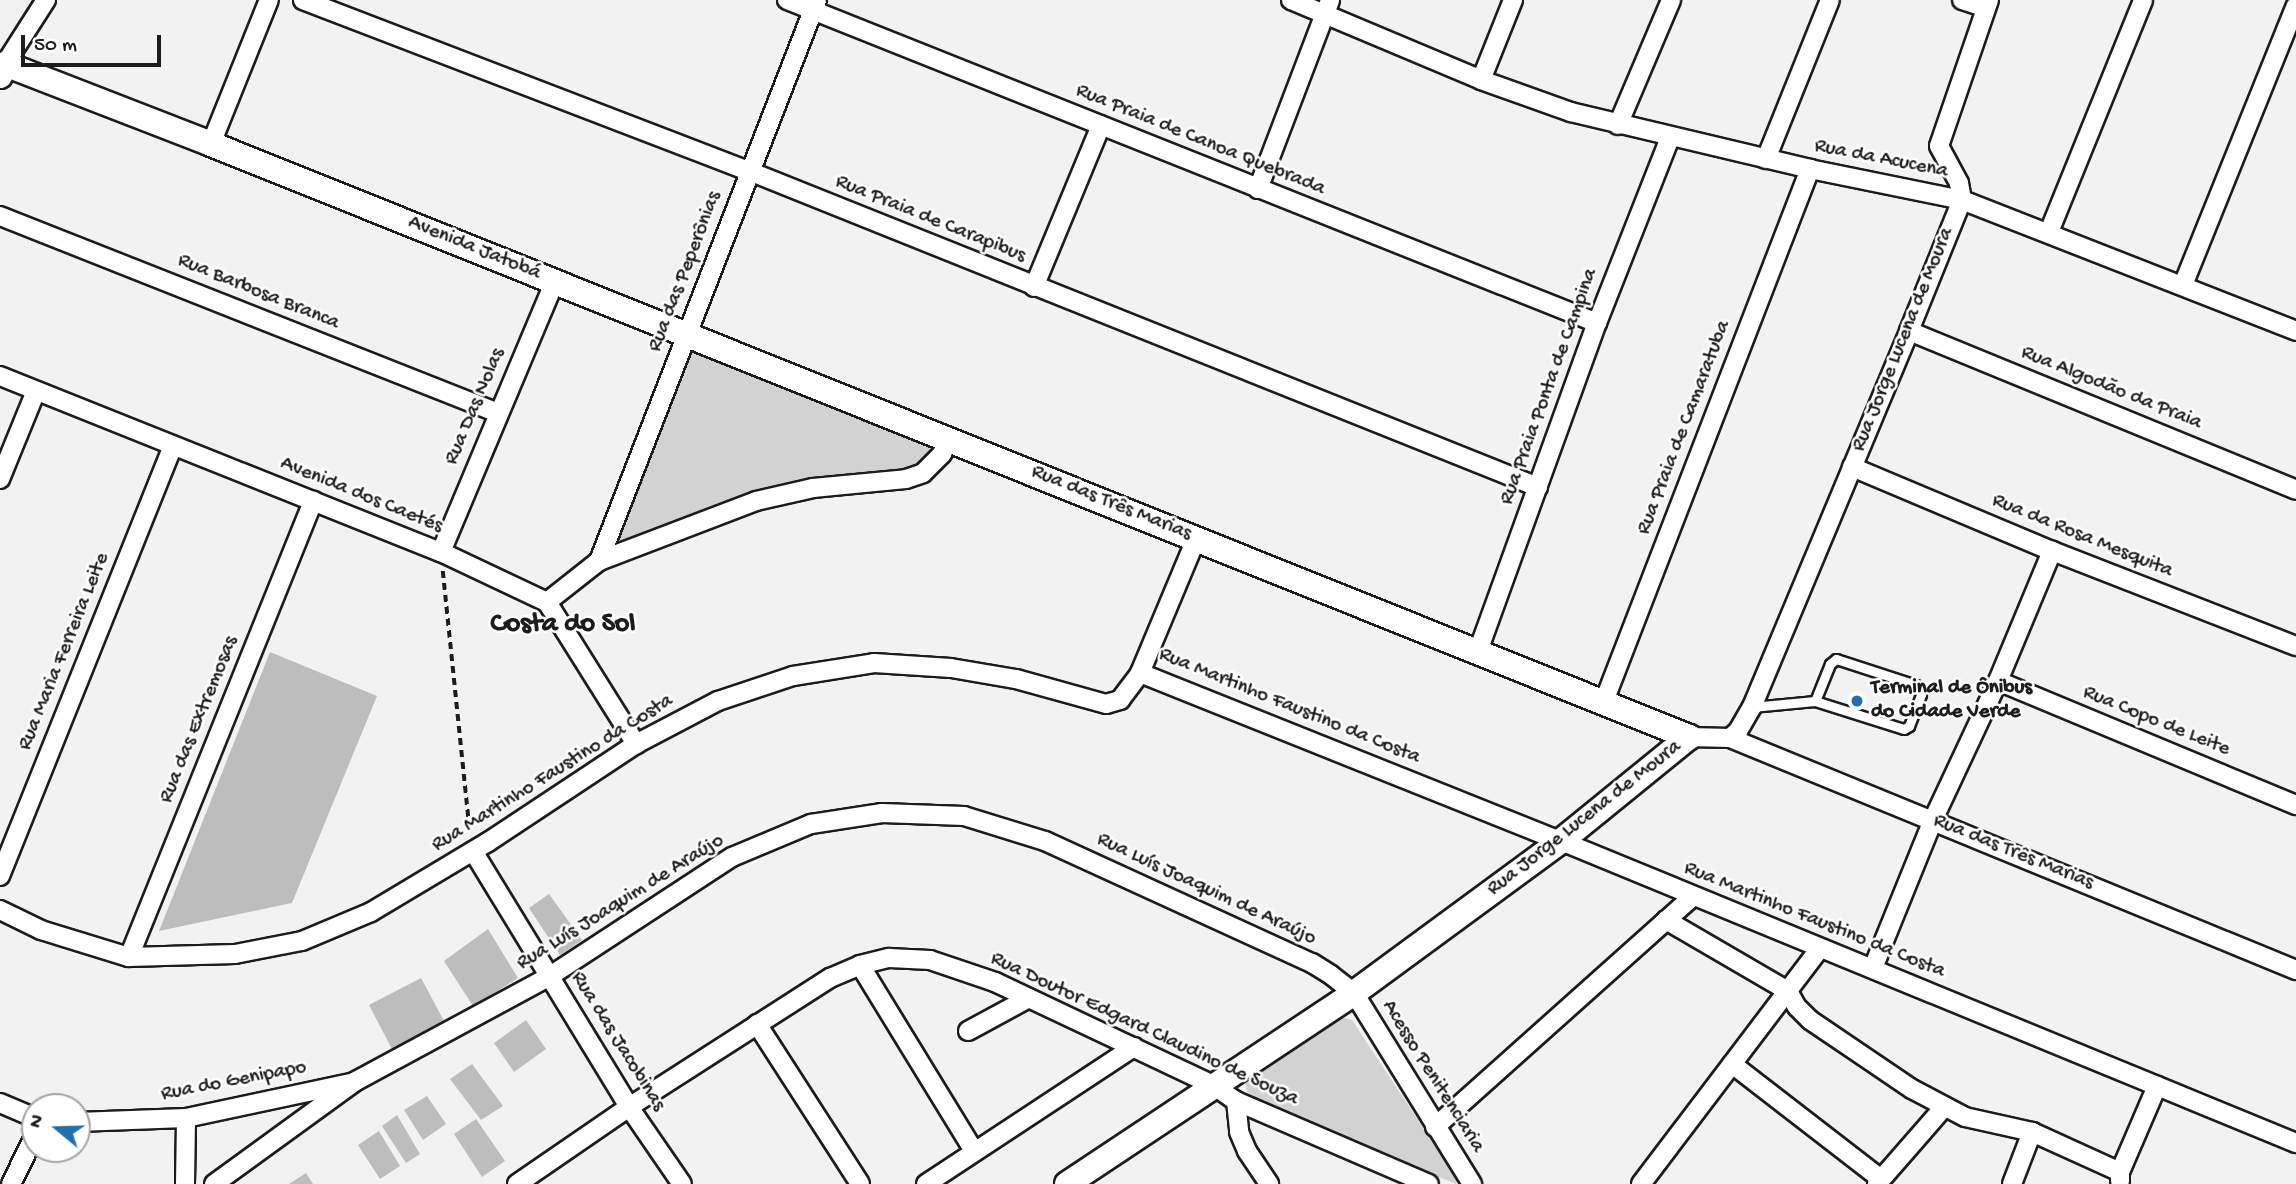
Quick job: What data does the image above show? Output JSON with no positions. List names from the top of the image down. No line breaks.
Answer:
{"streets":{"street":["Rua Praia de Canoa Quebrada","Rua da Acucena","Rua Praia de Carapibus","Avenida Jatobá","Rua das Peperônias","Rua Barbosa Branca","Rua Jorge Lucena de Moura","Rua Praia Ponta de Campina","Rua Algodão da Praia","Rua Das Nolas","Rua Praia de Camaratuba","Avenida dos Caetés","Rua das Três Marias","Rua da Rosa Mesquita","Rua Maria Ferreira Leite","Rua Martinho Faustino da Costa","Rua das Extremosas","Rua Copo de Leite","Rua Luís Joaquim de Araújo","Rua Doutor Edgard Claudino de Souza","Rua das Jacobinas","Acesso Penitenciaria","Rua do Genipapo"]},"crossings":[["Rua Praia de Canoa Quebrada","Rua das Peperônias"],["Rua Praia de Canoa Quebrada","Rua Praia Ponta de Campina"],["Rua da Acucena","Rua Jorge Lucena de Moura"],["Rua da Acucena","Rua Praia Ponta de Campina"],["Rua da Acucena","Rua Praia de Camaratuba"],["Rua Praia de Carapibus","Rua das Peperônias"],["Rua Praia de Carapibus","Rua Praia Ponta de Campina"],["Avenida Jatobá","Rua das Peperônias"],["Avenida Jatobá","Rua Das Nolas"],["Avenida Jatobá","Rua das Três Marias"],["Rua Barbosa Branca","Rua Das Nolas"],["Rua Jorge Lucena de Moura","Rua Algodão da Praia"],["Rua Jorge Lucena de Moura","Rua das Três Marias"],["Rua Jorge Lucena de Moura","Rua da Rosa Mesquita"],["Rua Jorge Lucena de Moura","Rua Martinho Faustino da Costa"],["Rua Jorge Lucena de Moura","Rua Luís Joaquim de Araújo"],["Rua Jorge Lucena de Moura","Rua Doutor Edgard Claudino de Souza"],["Rua Jorge Lucena de Moura","Acesso Penitenciaria"],["Rua Praia Ponta de Campina","Rua das Três Marias"],["Rua Das Nolas","Avenida dos Caetés"],["Rua Praia de Camaratuba","Rua das Três Marias"],["Avenida dos Caetés","Rua Maria Ferreira Leite"],["Avenida dos Caetés","Rua das Extremosas"],["Rua Martinho Faustino da Costa","Rua das Extremosas"],["Rua Martinho Faustino da Costa","Rua das Jacobinas"],["Rua Luís Joaquim de Araújo","Rua das Jacobinas"],["Rua Luís Joaquim de Araújo","Acesso Penitenciaria"],["Rua Luís Joaquim de Araújo","Rua do Genipapo"],["Rua Doutor Edgard Claudino de Souza","Rua das Jacobinas"]],"districts":["Costa do Sol"],"places":["Terminal de Ônibus do Cidade Verde"],"scale_bar":"50 m","north":"left"}
